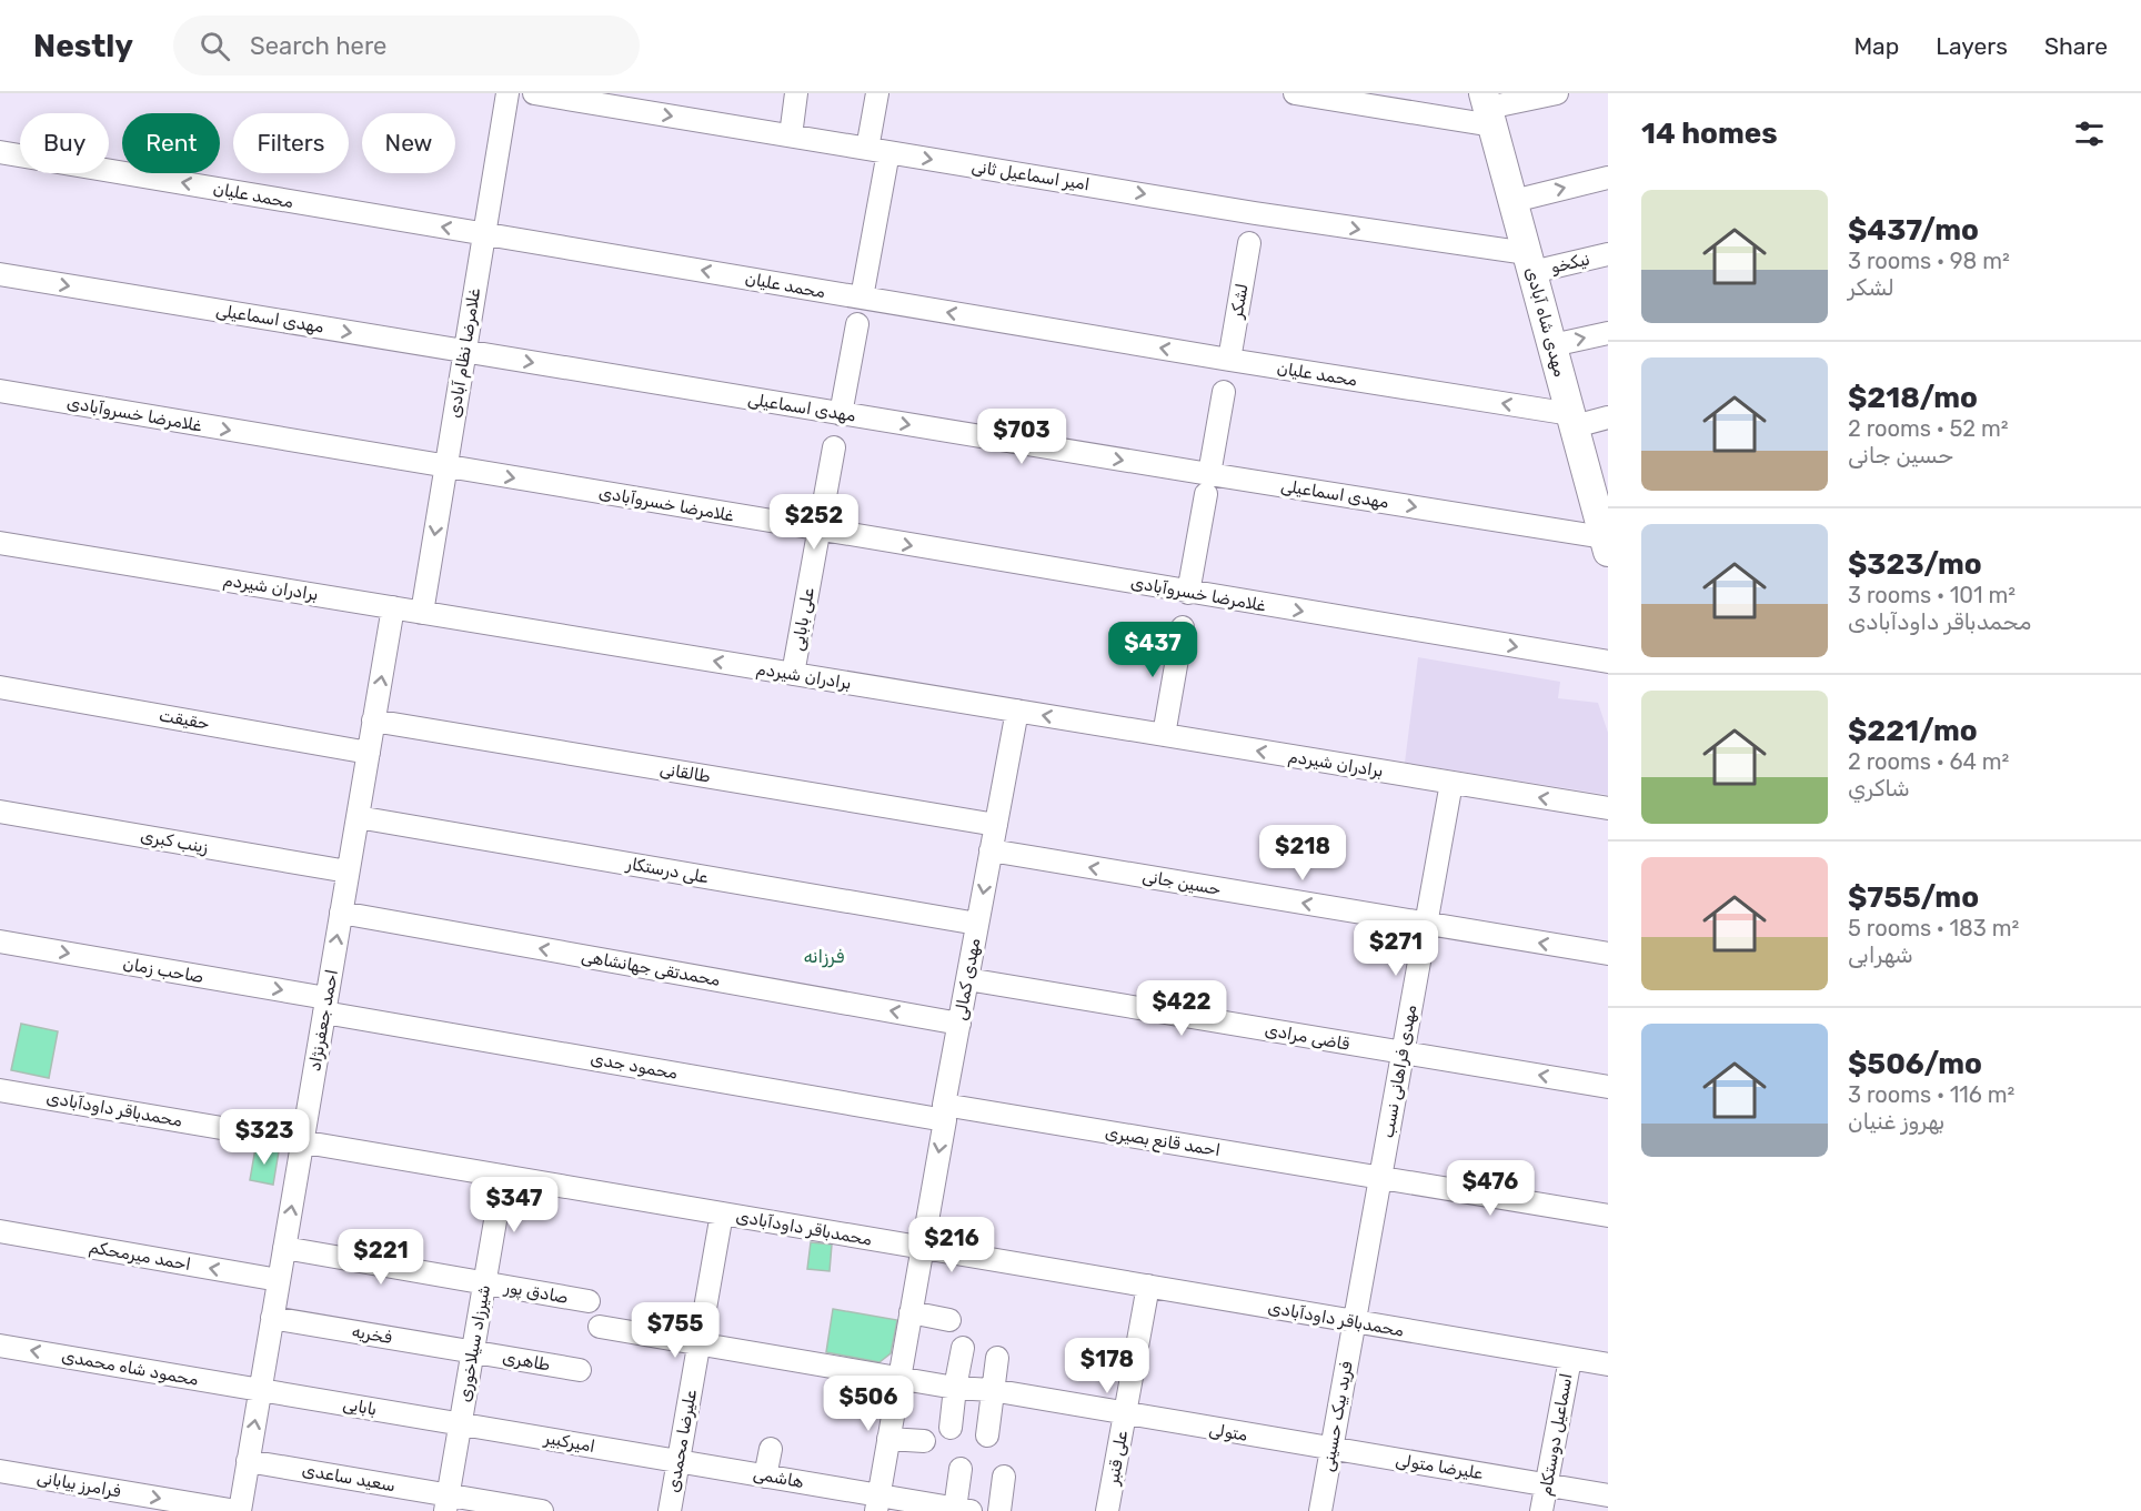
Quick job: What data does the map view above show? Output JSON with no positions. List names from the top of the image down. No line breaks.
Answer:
{"streets":{"main road":["مهدی شاه آبادی"],"street":["امیر اسماعیل ثانی","محمد علیان","نیکخو","لشكر","مهدی اسماعیلی","غلامرضا نظام آبادی","غلامرضا خسروآبادی","برادران شیردم","علی بابایی","حقیقت","طالقانی","زینب کبری","علی درستکار","حسین جانی","محمدتقی جهانشاهی","صاحب زمان","مهدی کمالی","احمد جعفرنژاد","قاضی مرادی","محمود جدی","مهدی فراهانی نسب","محمدباقر داودآبادی","احمد قانع بصیری","احمد میرمحکم","صادق پور","فخریه","شیرزاد سیلاخوری","طاهری","محمود شاه محمدی","بابایی","فرید بیک حسینی","متولی","اسماعیل دوستکام","علیرضا محمدی","امیرکبیر","علی قنبر","علیرضا متولی","سعید ساعدی","هاشمی","فرامرز بیابانی"]},"crossings":[["امیر اسماعیل ثانی","نیکخو"],["امیر اسماعیل ثانی","مهدی شاه آبادی"],["محمد علیان","لشكر"],["محمد علیان","مهدی شاه آبادی"],["محمد علیان","غلامرضا نظام آبادی"],["نیکخو","مهدی شاه آبادی"],["مهدی اسماعیلی","مهدی شاه آبادی"],["مهدی اسماعیلی","غلامرضا نظام آبادی"],["غلامرضا نظام آبادی","غلامرضا خسروآبادی"],["غلامرضا نظام آبادی","برادران شیردم"],["غلامرضا خسروآبادی","علی بابایی"],["برادران شیردم","علی بابایی"],["برادران شیردم","مهدی کمالی"],["برادران شیردم","احمد جعفرنژاد"],["برادران شیردم","مهدی فراهانی نسب"],["حقیقت","احمد جعفرنژاد"],["طالقانی","مهدی کمالی"],["طالقانی","احمد جعفرنژاد"],["زینب کبری","احمد جعفرنژاد"],["علی درستکار","مهدی کمالی"],["علی درستکار","احمد جعفرنژاد"],["حسین جانی","مهدی کمالی"],["حسین جانی","مهدی فراهانی نسب"],["محمدتقی جهانشاهی","مهدی کمالی"],["محمدتقی جهانشاهی","احمد جعفرنژاد"],["صاحب زمان","احمد جعفرنژاد"],["صاحب زمان","محمود جدی"],["مهدی کمالی","قاضی مرادی"],["مهدی کمالی","محمود جدی"],["مهدی کمالی","محمدباقر داودآبادی"],["مهدی کمالی","احمد قانع بصیری"],["مهدی کمالی","متولی"],["مهدی کمالی","هاشمی"],["احمد جعفرنژاد","محمود جدی"],["احمد جعفرنژاد","محمدباقر داودآبادی"],["احمد جعفرنژاد","احمد میرمحکم"],["احمد جعفرنژاد","صادق پور"],["احمد جعفرنژاد","فخریه"],["احمد جعفرنژاد","محمود شاه محمدی"],["احمد جعفرنژاد","بابایی"],["احمد جعفرنژاد","سعید ساعدی"],["احمد جعفرنژاد","فرامرز بیابانی"],["قاضی مرادی","مهدی فراهانی نسب"],["محمود جدی","احمد قانع بصیری"],["مهدی فراهانی نسب","محمدباقر داودآبادی"],["مهدی فراهانی نسب","احمد قانع بصیری"],["مهدی فراهانی نسب","فرید بیک حسینی"],["محمدباقر داودآبادی","شیرزاد سیلاخوری"],["محمدباقر داودآبادی","فرید بیک حسینی"],["محمدباقر داودآبادی","اسماعیل دوستکام"],["محمدباقر داودآبادی","علیرضا محمدی"],["محمدباقر داودآبادی","علی قنبر"],["صادق پور","شیرزاد سیلاخوری"],["فخریه","شیرزاد سیلاخوری"],["فخریه","طاهری"],["شیرزاد سیلاخوری","طاهری"],["شیرزاد سیلاخوری","بابایی"],["شیرزاد سیلاخوری","امیرکبیر"],["شیرزاد سیلاخوری","سعید ساعدی"],["محمود شاه محمدی","بابایی"],["بابایی","امیرکبیر"],["فرید بیک حسینی","متولی"],["فرید بیک حسینی","علیرضا متولی"],["متولی","علیرضا محمدی"],["متولی","علی قنبر"],["متولی","علیرضا متولی"],["اسماعیل دوستکام","علیرضا متولی"],["علیرضا محمدی","امیرکبیر"],["علیرضا محمدی","هاشمی"],["امیرکبیر","هاشمی"]],"one_way":["محمد علیان","مهدی اسماعیلی","غلامرضا خسروآبادی","برادران شیردم","حسین جانی","محمدتقی جهانشاهی","صاحب زمان","احمد جعفرنژاد","احمد میرمحکم","محمود شاه محمدی","فرامرز بیابانی"],"districts":["فرزانه"],"page":{"header":"Nestly","search":"Search here","nav":["Map","Layers","Share"],"heading":"14 homes","chip":["Buy","Rent","Filters","New"],"list":[{"name":"$437/mo","note":"3 rooms · 98 m² · لشكر"},{"name":"$218/mo","note":"2 rooms · 52 m² · حسین جانی"},{"name":"$323/mo","note":"3 rooms · 101 m² · محمدباقر داودآبادی"},{"name":"$221/mo","note":"2 rooms · 64 m² · شاكري"},{"name":"$755/mo","note":"5 rooms · 183 m² · شهرابی"},{"name":"$506/mo","note":"3 rooms · 116 m² · بهروز غنیان"}],"price":["$703","$252","$437","$218","$271","$422","$323","$476","$347","$216","$221","$755","$178","$506"]}}
